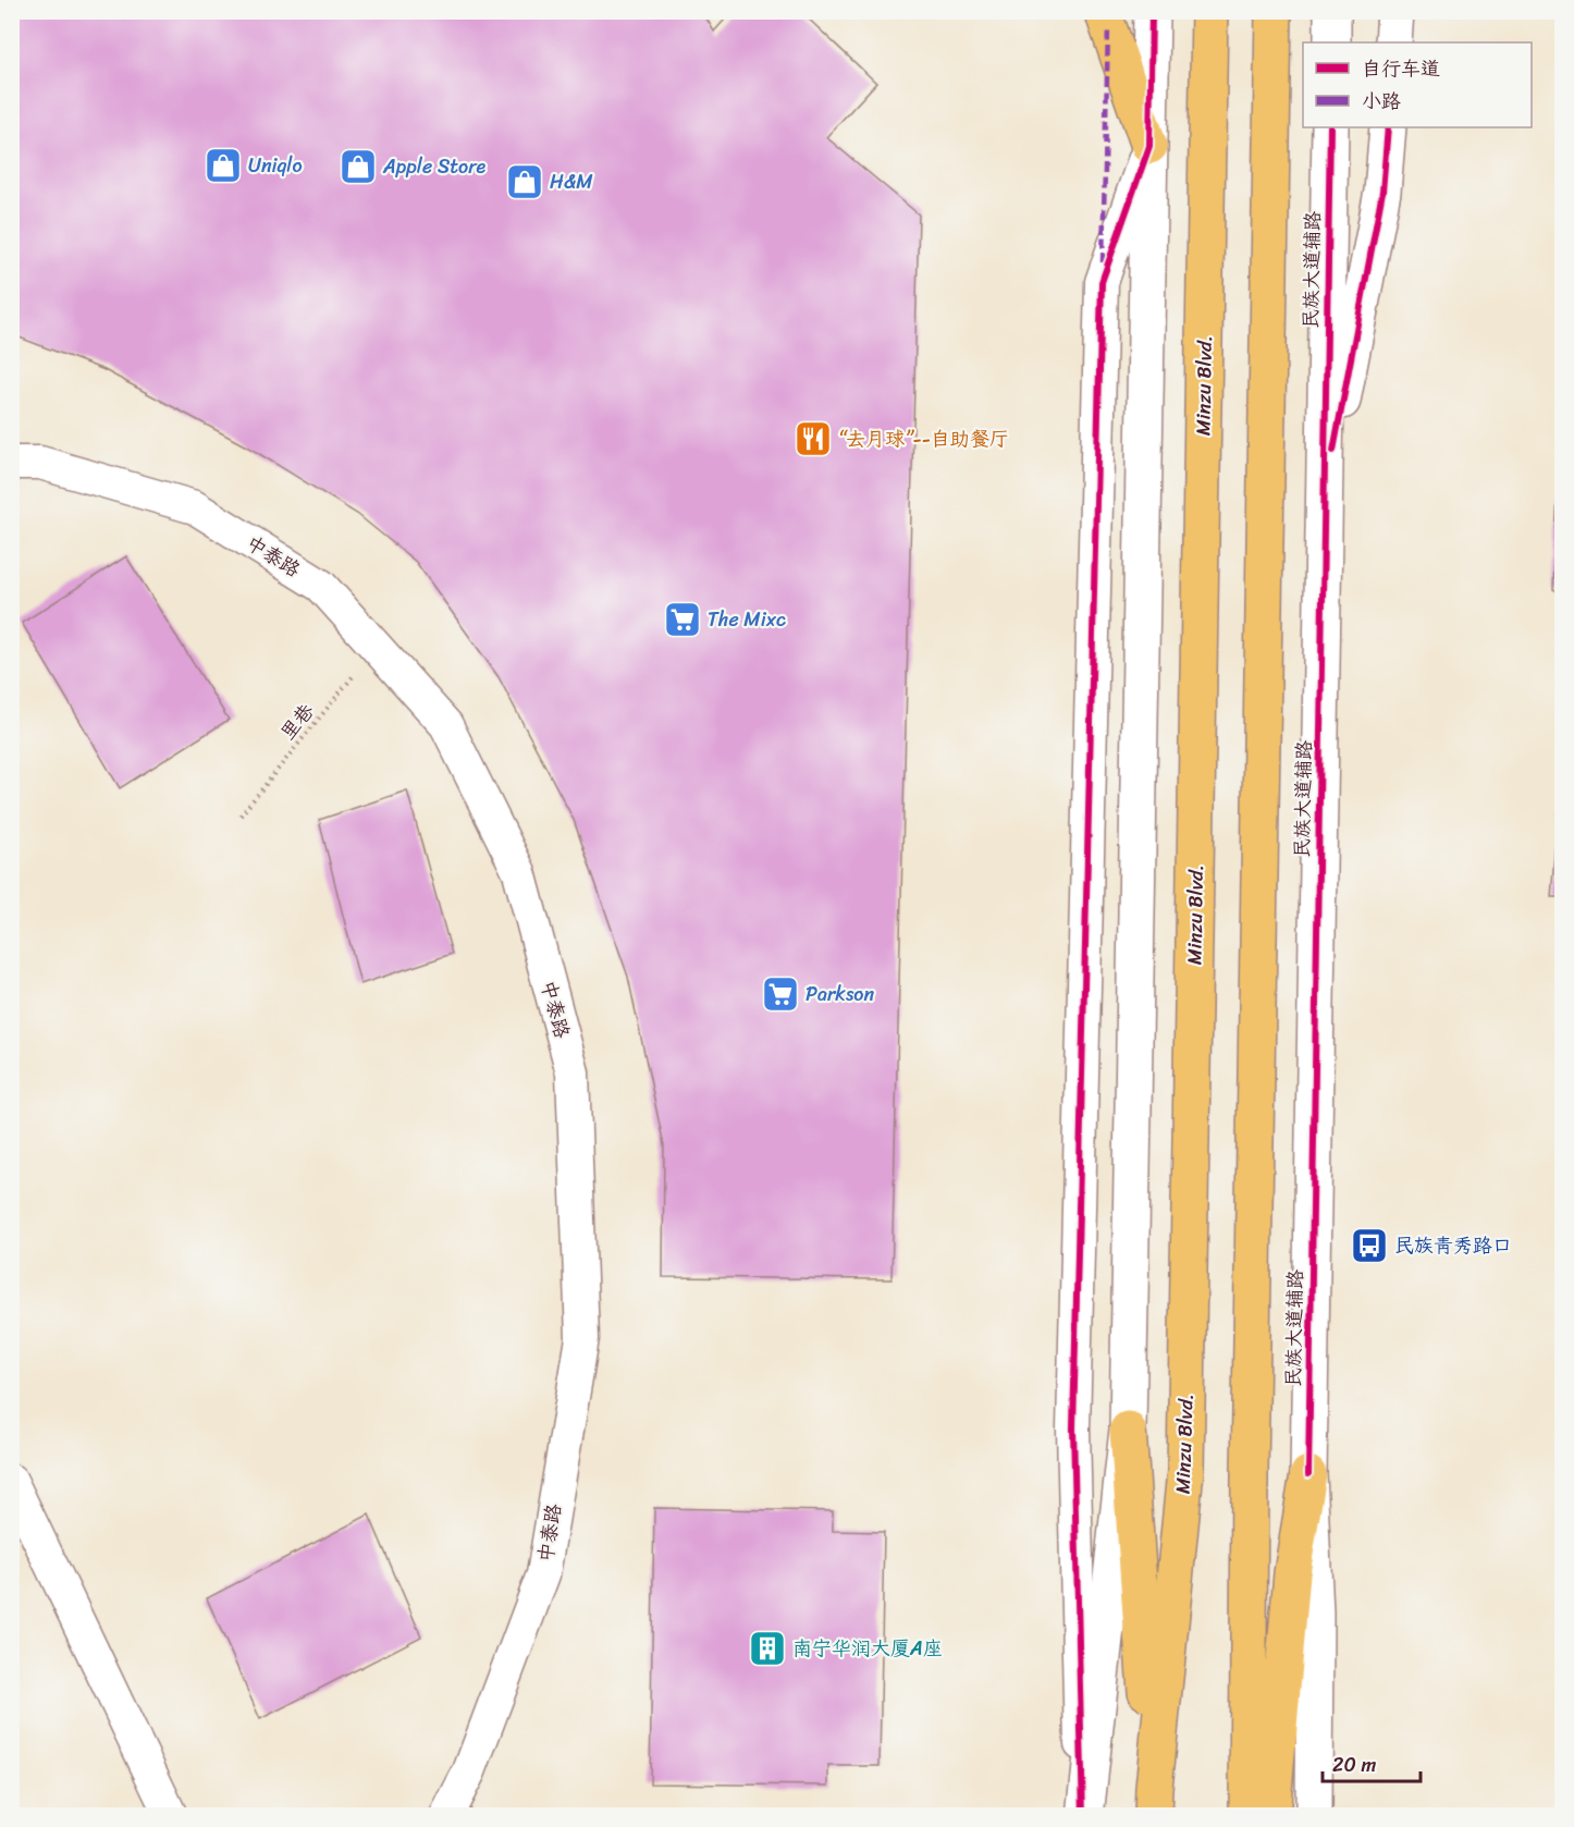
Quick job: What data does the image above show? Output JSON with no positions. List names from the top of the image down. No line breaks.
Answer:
{"streets":{"main road":["Minzu Blvd."],"street":["民族大道辅路","中泰路"],"path":["里巷"]},"crossings":[["中泰路","里巷"]],"places":{"shop":["Uniqlo","Apple Store","H&M"],"restaurant":["“去月球”--自助餐厅"],"supermarket":["The Mixc","Parkson"],"bus stop":["民族青秀路口"],"building":["南宁华润大厦A座"]},"legend":["自行车道","小路"],"scale_bar":"20 m"}
